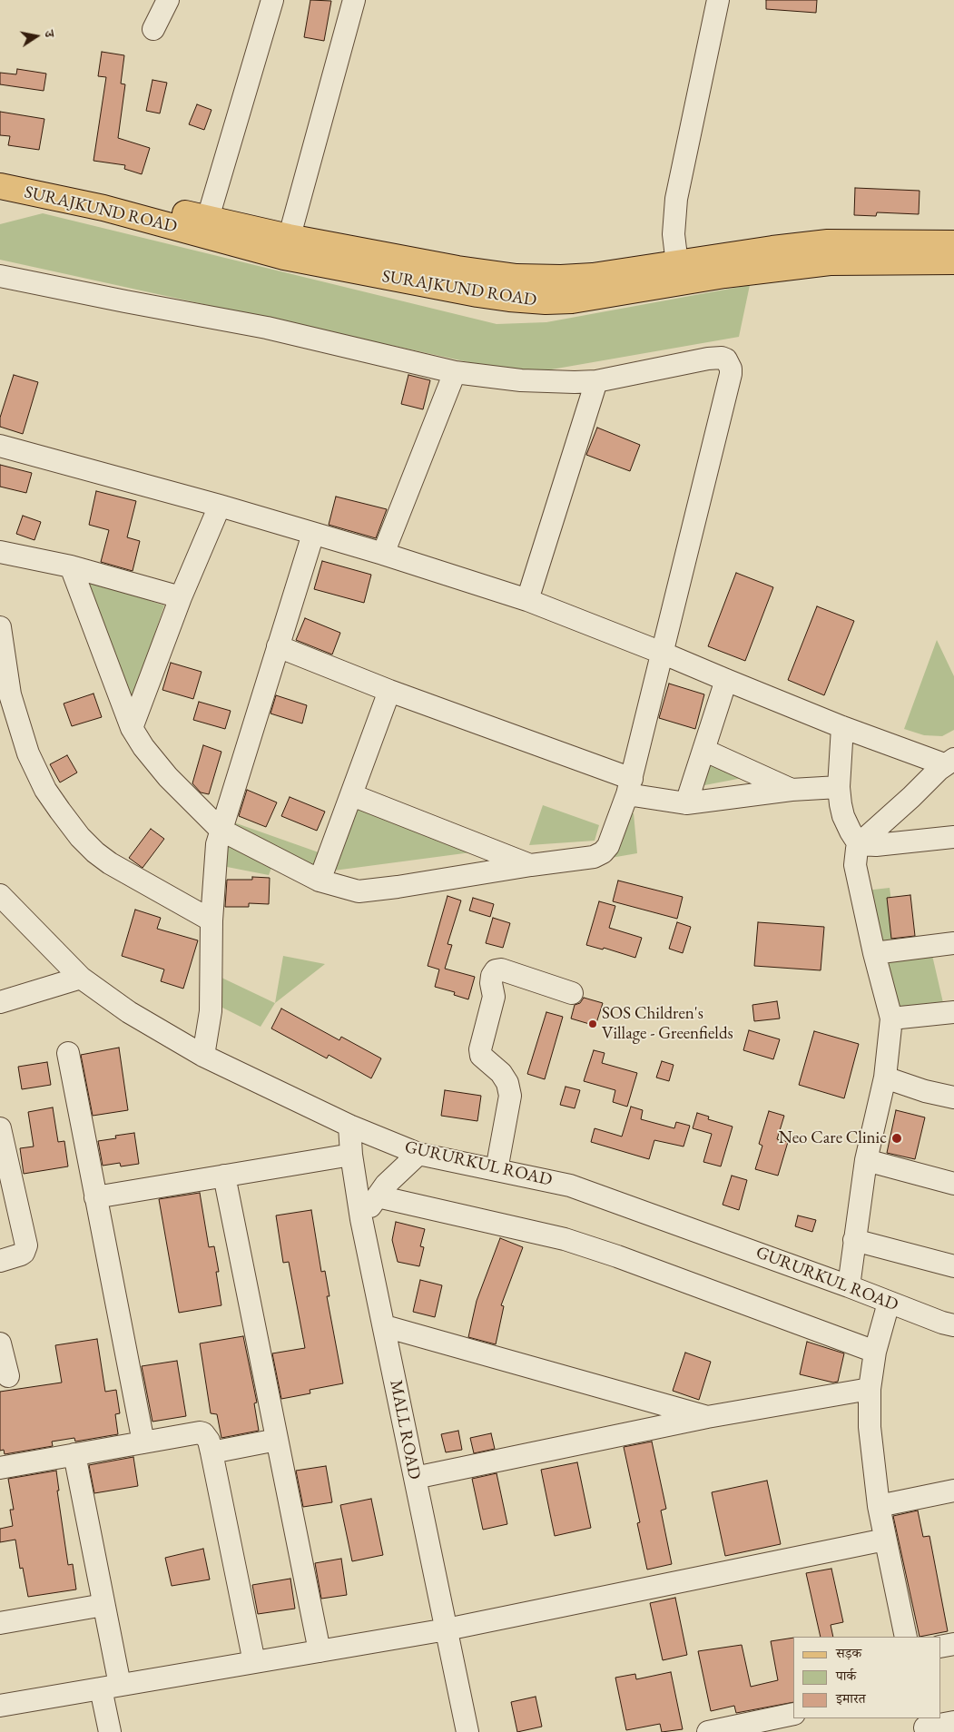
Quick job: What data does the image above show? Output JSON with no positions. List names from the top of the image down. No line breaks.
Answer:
{"streets":{"main road":["SURAJKUND ROAD"],"street":["GURURKUL ROAD","MALL ROAD"]},"crossings":[["GURURKUL ROAD","MALL ROAD"]],"places":["SOS Children's Village - Greenfields","Neo Care Clinic"],"legend":["सड़क","पार्क","इमारत"],"north":"right"}
